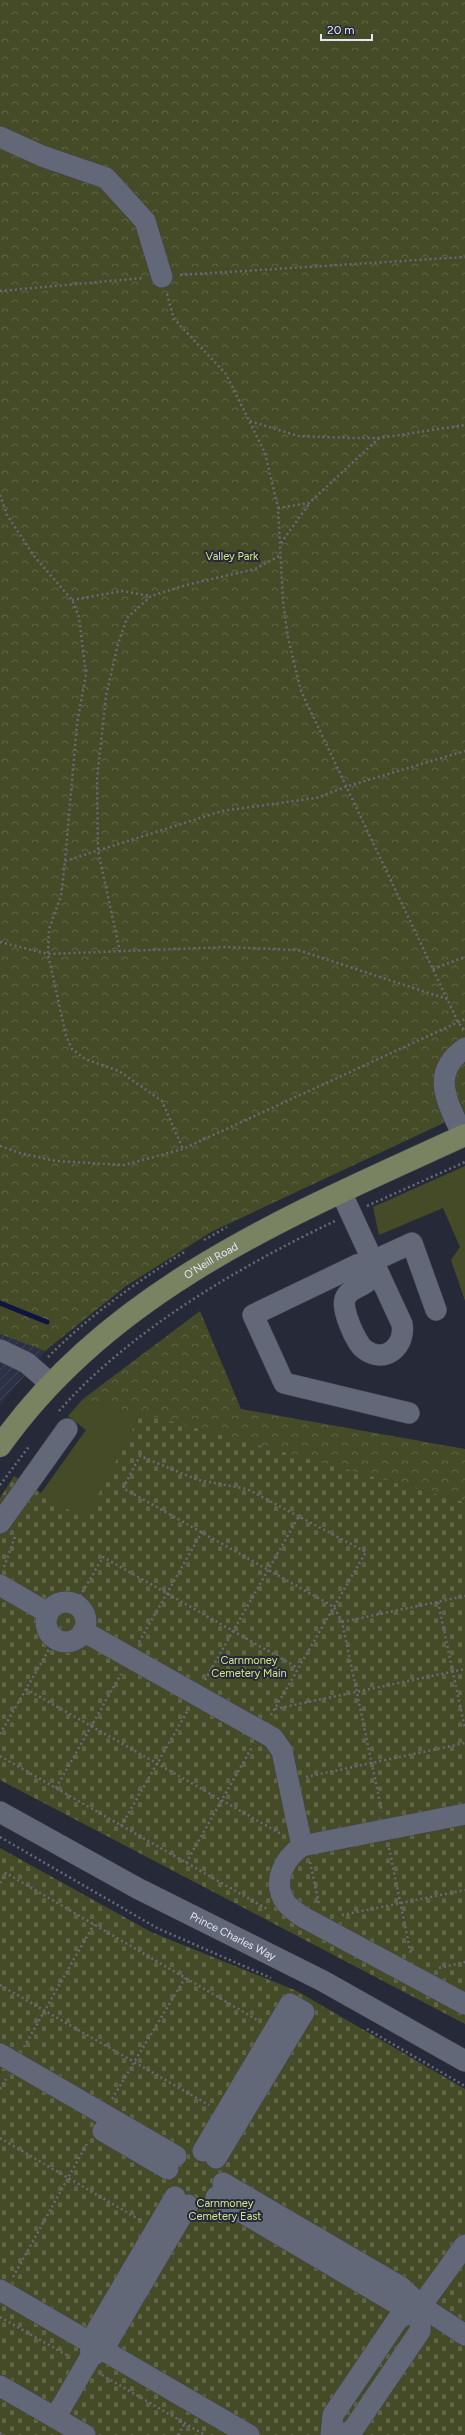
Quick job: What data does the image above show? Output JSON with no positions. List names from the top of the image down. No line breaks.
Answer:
{"streets":{"main road":["O'Neill Road"],"street":["Prince Charles Way"]},"parks":["Valley Park","Carnmoney Cemetery Main","Carnmoney Cemetery East"],"scale_bar":"20 m"}
